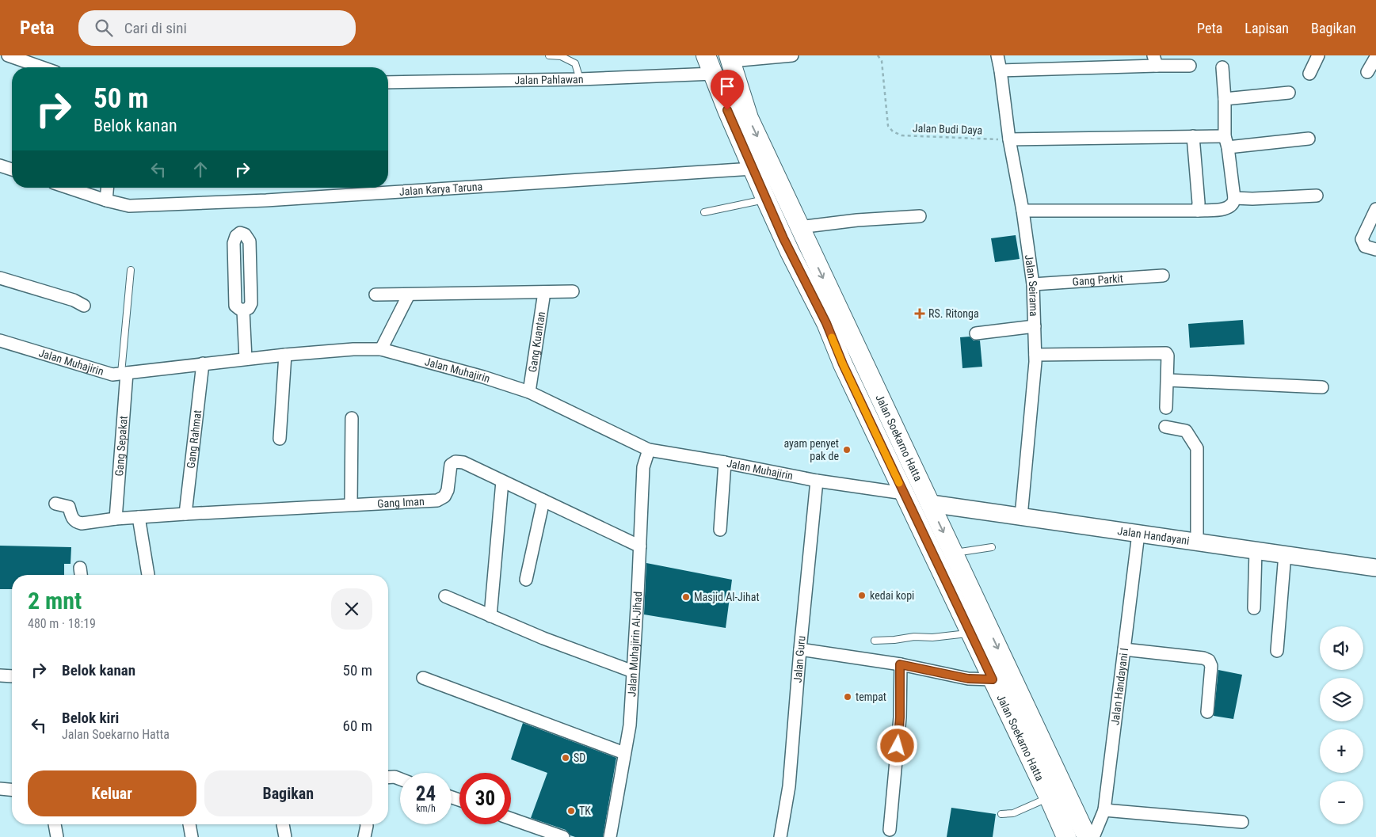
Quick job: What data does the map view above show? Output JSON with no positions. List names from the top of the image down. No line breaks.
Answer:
{"streets":{"main road":["Jalan Soekarno Hatta"],"street":["Jalan Pahlawan","Jalan Karya Taruna","Gang Parkit","Jalan Seirama","Gang Kuantan","Jalan Muhajirin","Gang Rahmat","Gang Sepakat","Gang Iman","Jalan Handayani","Jalan Muhajirin Al-Jihad","Jalan Guru","Jalan Handayani I"],"path":["Jalan Budi Daya"]},"crossings":[["Jalan Pahlawan","Jalan Soekarno Hatta"],["Jalan Budi Daya","Jalan Seirama"],["Jalan Karya Taruna","Jalan Soekarno Hatta"],["Gang Parkit","Jalan Seirama"],["Jalan Seirama","Jalan Handayani"],["Gang Kuantan","Jalan Muhajirin"],["Jalan Muhajirin","Jalan Soekarno Hatta"],["Jalan Muhajirin","Gang Rahmat"],["Jalan Muhajirin","Gang Sepakat"],["Jalan Muhajirin","Jalan Muhajirin Al-Jihad"],["Jalan Muhajirin","Jalan Guru"],["Jalan Soekarno Hatta","Jalan Handayani"],["Gang Rahmat","Gang Iman"],["Gang Sepakat","Gang Iman"],["Gang Iman","Jalan Muhajirin Al-Jihad"],["Jalan Handayani","Jalan Handayani I"]],"places":{"health":["RS. Ritonga"],"other":["ayam penyet pak de","kedai kopi","Masjid Al-Jihat","tempat","SD","TK"]},"page":{"header":"Peta","search":"Cari di sini","nav":["Peta","Lapisan","Bagikan"],"turn":["50 m","Belok kanan"],"heading":["2 mnt","480 m · 18:19"],"map_buttons":["+","−"],"list":[{"name":"Belok kanan","value":"50 m"},{"name":"Belok kiri","note":"Jalan Soekarno Hatta","value":"60 m"}],"buttons":["Keluar","Bagikan"],"speed":"24 km/h","limit":"30"}}
